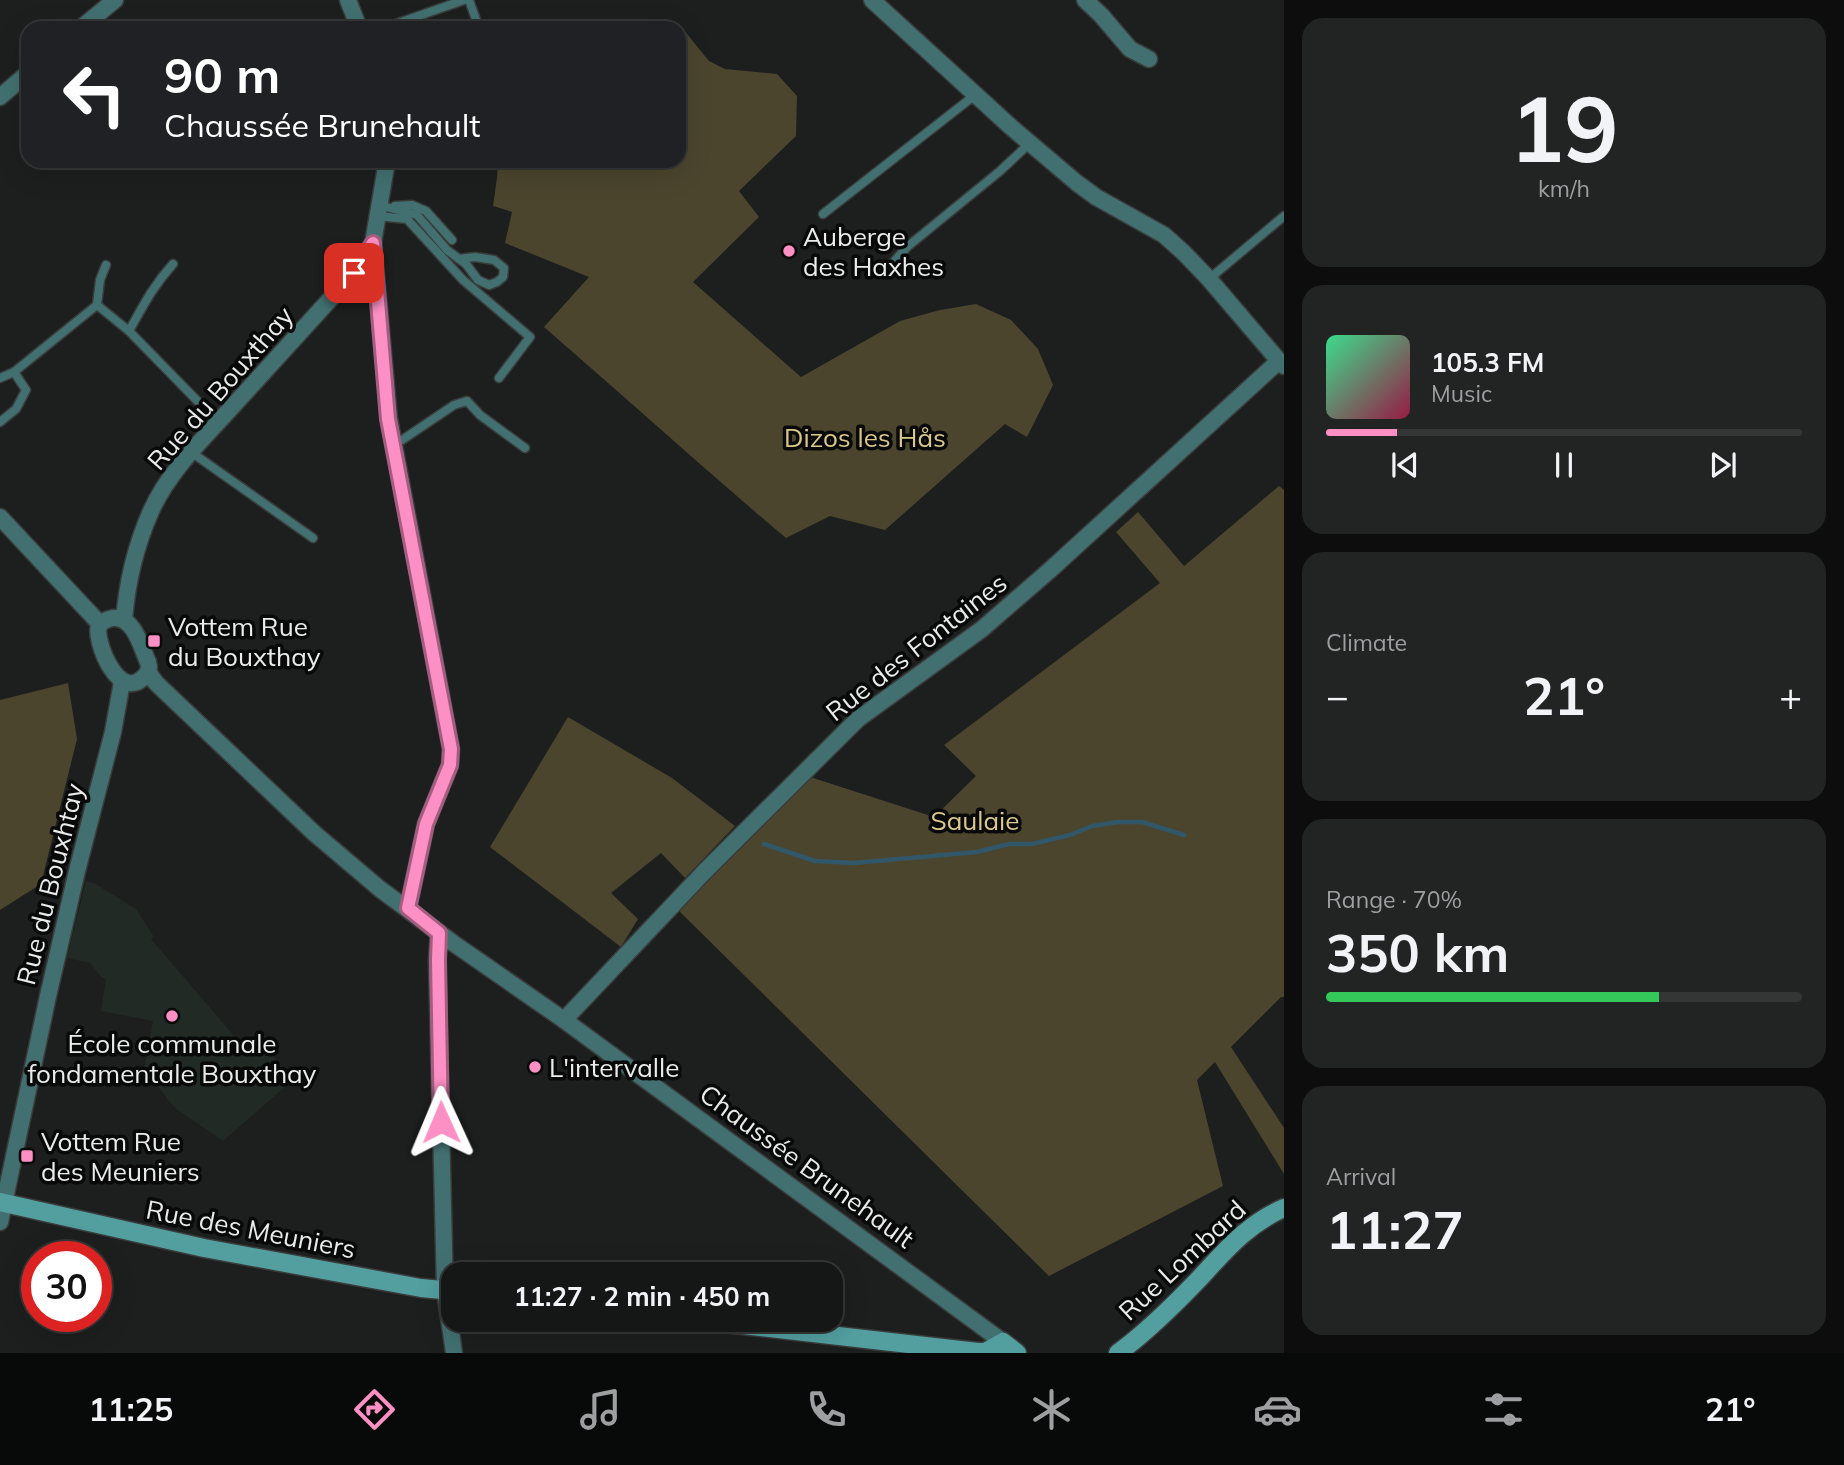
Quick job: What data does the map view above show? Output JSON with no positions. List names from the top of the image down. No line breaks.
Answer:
{"streets":{"street":["Rue du Bouxthay","Rue des Fontaines","Rue du Bouxhtay","Chaussée Brunehault","Rue des Meuniers","Rue Lombard"]},"crossings":[["Rue du Bouxthay","Chaussée Brunehault"],["Rue des Fontaines","Chaussée Brunehault"],["Rue du Bouxhtay","Rue des Meuniers"]],"parks":["Dizos les Hås","Saulaie"],"places":{"other":["Auberge des Haxhes","École communale fondamentale Bouxthay","L'intervalle"],"transit":["Vottem Rue du Bouxthay","Vottem Rue des Meuniers"]},"page":{"tile":[["19","km/h"],"Climate",["Range · 70%","350 km"],["Arrival","11:27"]],"turn":["90 m","Chaussée Brunehault"],"song":["105.3 FM","Music"],"heat":["−","21°","+"],"limit":"30","trip":"11:27 · 2 min · 450 m","tabs":["11:25","21°"]}}
